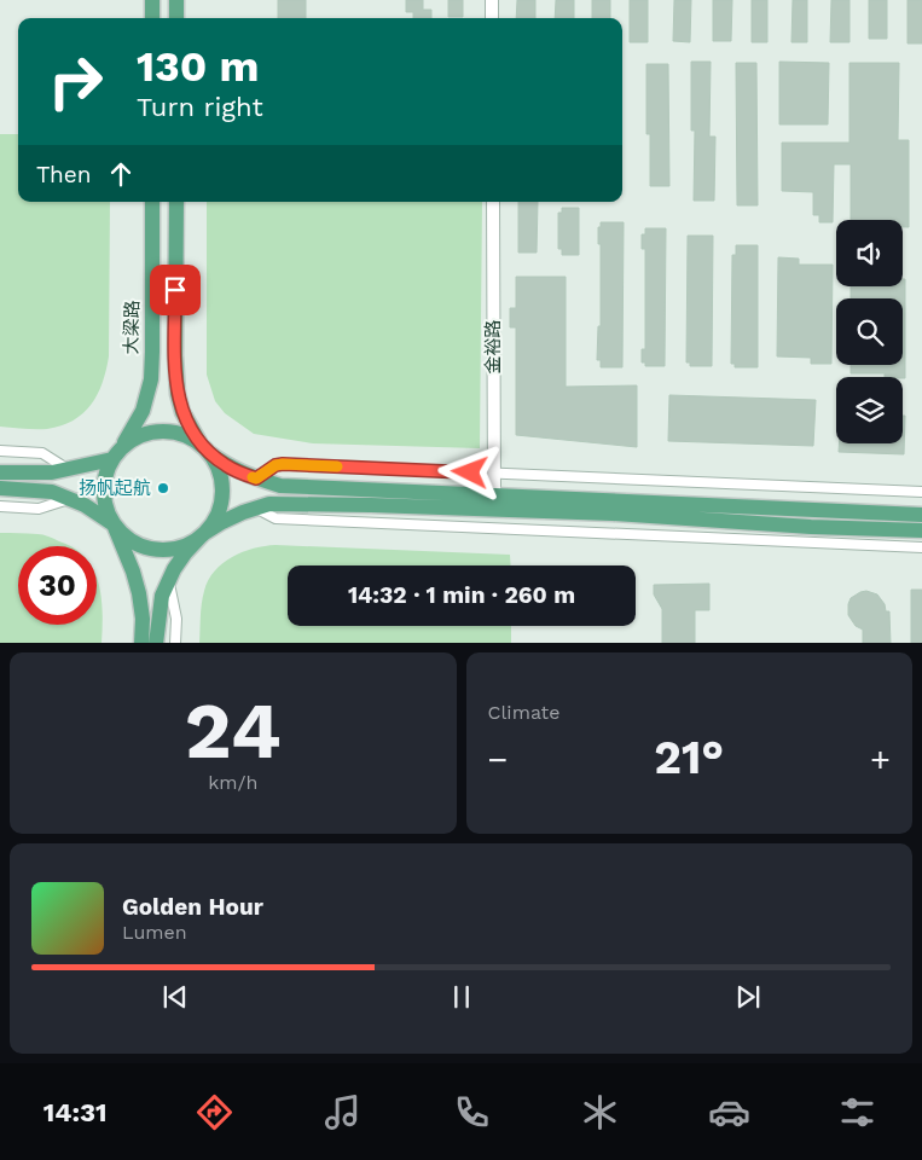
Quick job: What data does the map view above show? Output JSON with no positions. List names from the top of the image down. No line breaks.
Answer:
{"streets":{"main road":["大梁路"],"street":["金裕路"]},"places":["扬帆起航"],"page":{"turn":["130 m","Turn right"],"then":"Then","limit":"30","trip":"14:32 · 1 min · 260 m","tile":[["24","km/h"],"Climate"],"heat":["−","21°","+"],"song":["Golden Hour","Lumen"],"tabs":"14:31"}}
